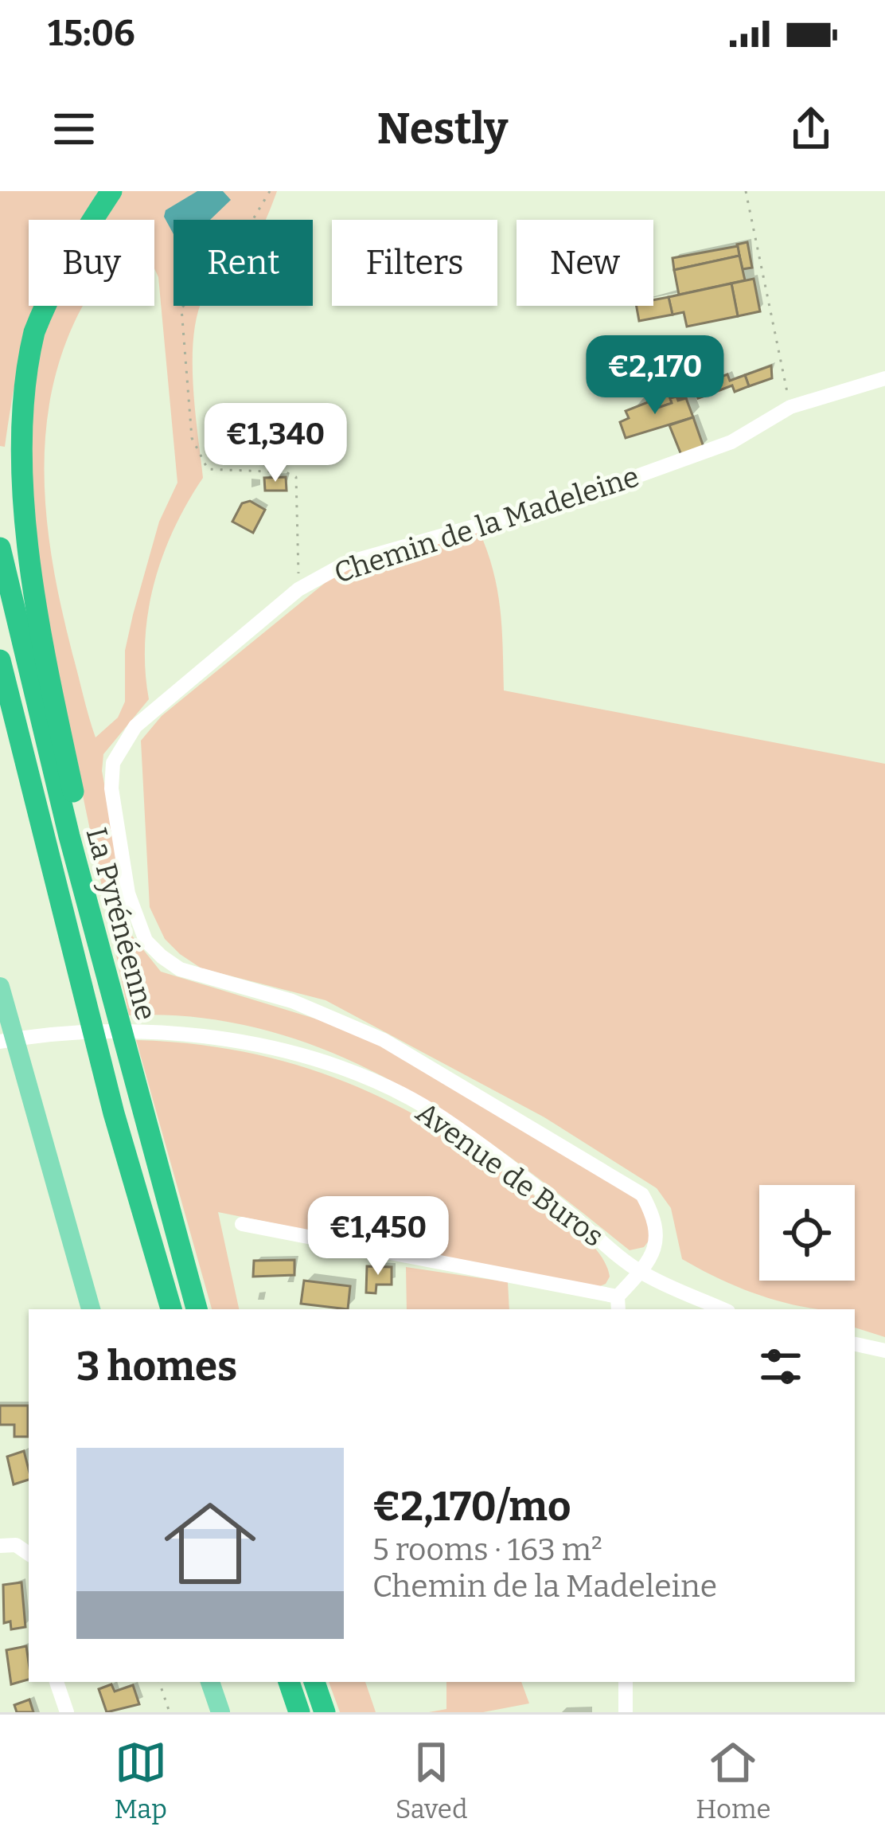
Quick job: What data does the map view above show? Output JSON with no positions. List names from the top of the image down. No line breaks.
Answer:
{"streets":{"highway":["La Pyrénéenne"],"street":["Chemin de la Madeleine","Avenue de Buros"]},"crossings":[["Chemin de la Madeleine","Avenue de Buros"]],"page":{"status":"15:06","header":"Nestly","chip":["Buy","Rent","Filters","New"],"price":["€2,170","€1,340","€1,450"],"heading":"3 homes","list":[{"name":"€2,170/mo","note":"5 rooms · 163 m² · Chemin de la Madeleine"}],"tabs":["Map","Saved","Home"]}}
